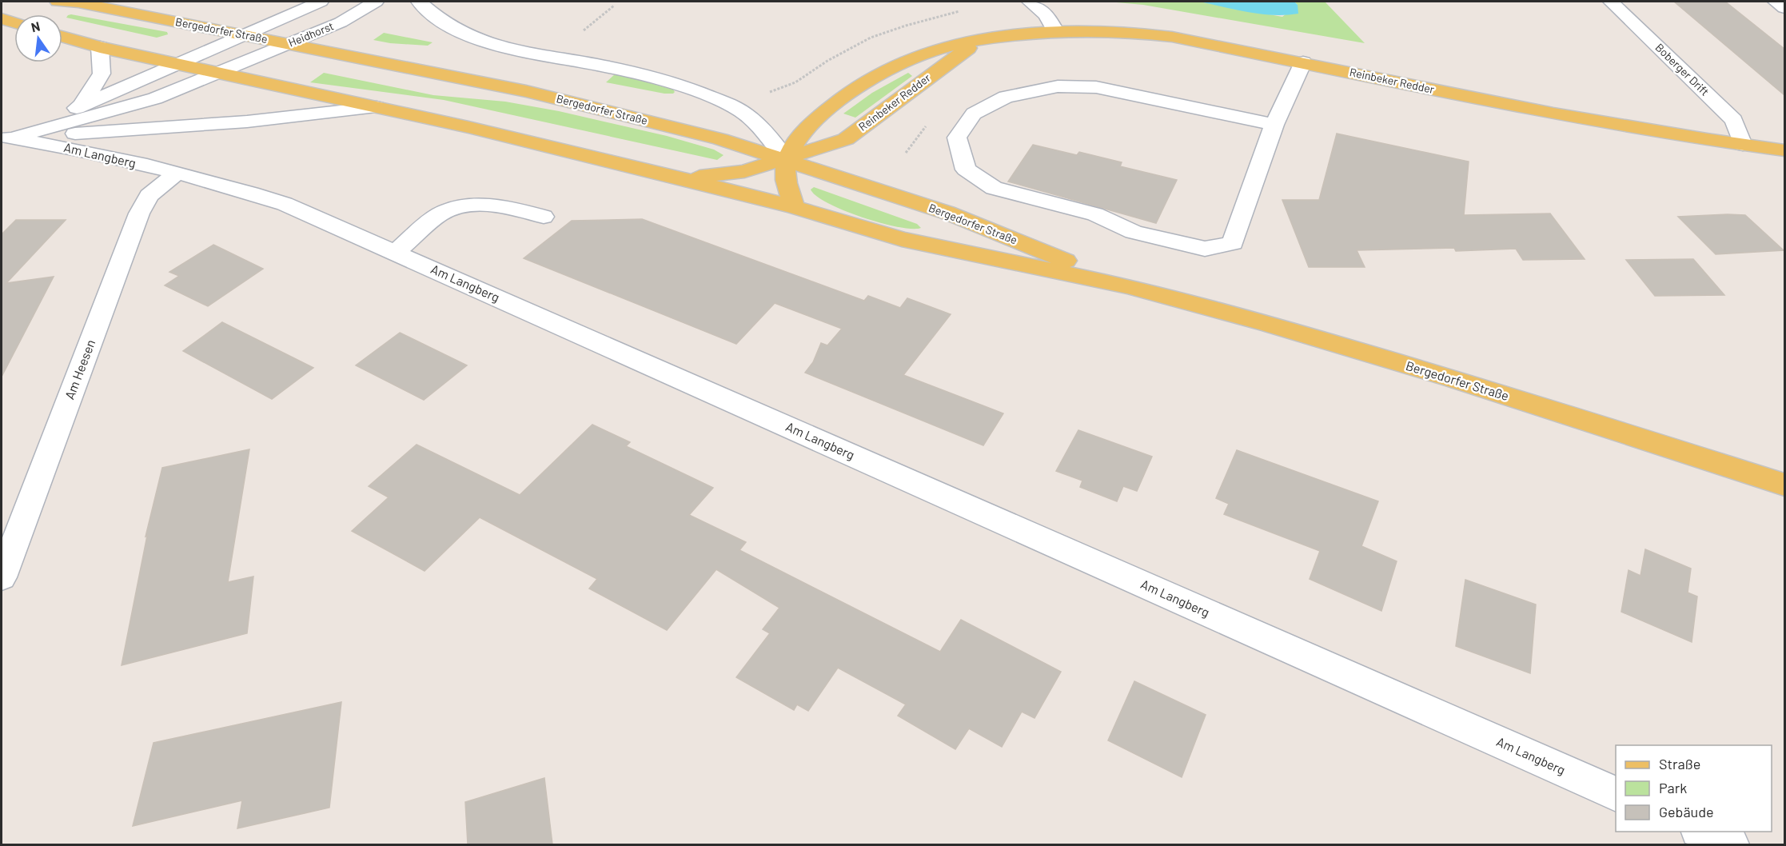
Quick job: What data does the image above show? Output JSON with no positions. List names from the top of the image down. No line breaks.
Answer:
{"streets":{"main road":["Bergedorfer Straße","Reinbeker Redder"],"street":["Heidhorst","Boberger Drift","Am Langberg","Am Heesen"]},"crossings":[["Bergedorfer Straße","Heidhorst"],["Bergedorfer Straße","Reinbeker Redder"],["Bergedorfer Straße","Am Langberg"],["Heidhorst","Am Langberg"],["Boberger Drift","Reinbeker Redder"],["Am Langberg","Am Heesen"]],"legend":["Straße","Park","Gebäude"],"north":"top"}
